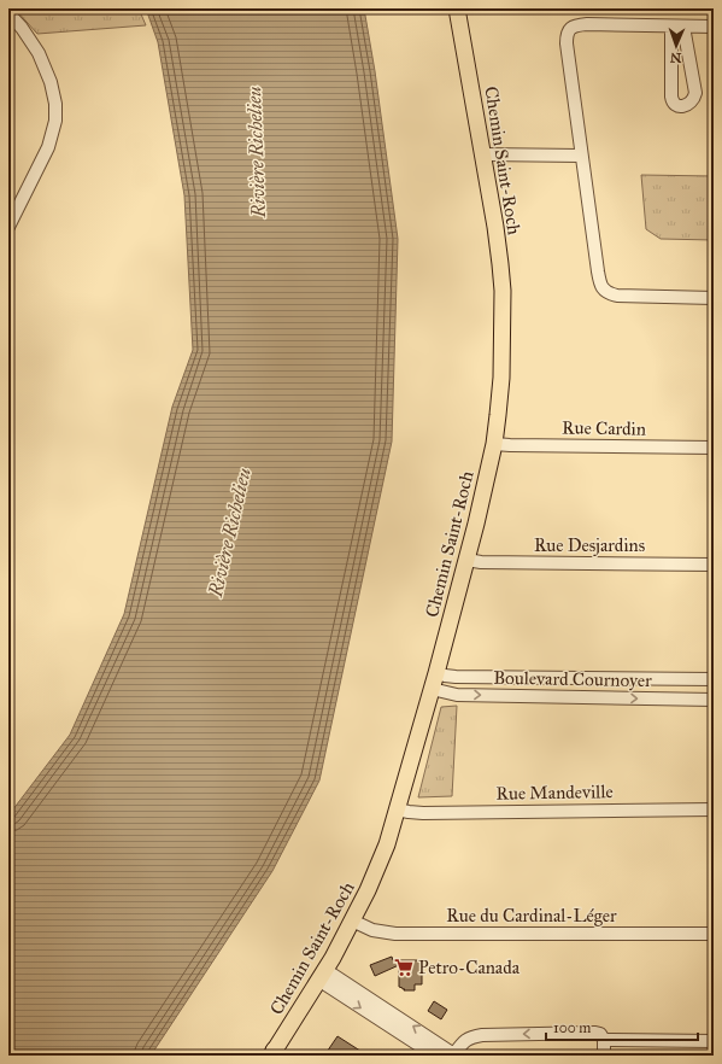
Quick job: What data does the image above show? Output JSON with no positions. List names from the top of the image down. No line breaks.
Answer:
{"streets":{"main road":["Chemin Saint-Roch"],"street":["Rue Cardin","Rue Desjardins","Boulevard Cournoyer","Rue Mandeville","Rue du Cardinal-Léger"]},"crossings":[["Chemin Saint-Roch","Rue Cardin"],["Chemin Saint-Roch","Rue Desjardins"],["Chemin Saint-Roch","Boulevard Cournoyer"],["Chemin Saint-Roch","Rue Mandeville"],["Chemin Saint-Roch","Rue du Cardinal-Léger"]],"water":["Rivière Richelieu"],"places":{"supermarket":["Petro-Canada"]},"scale_bar":"100 m","north":"bottom"}
